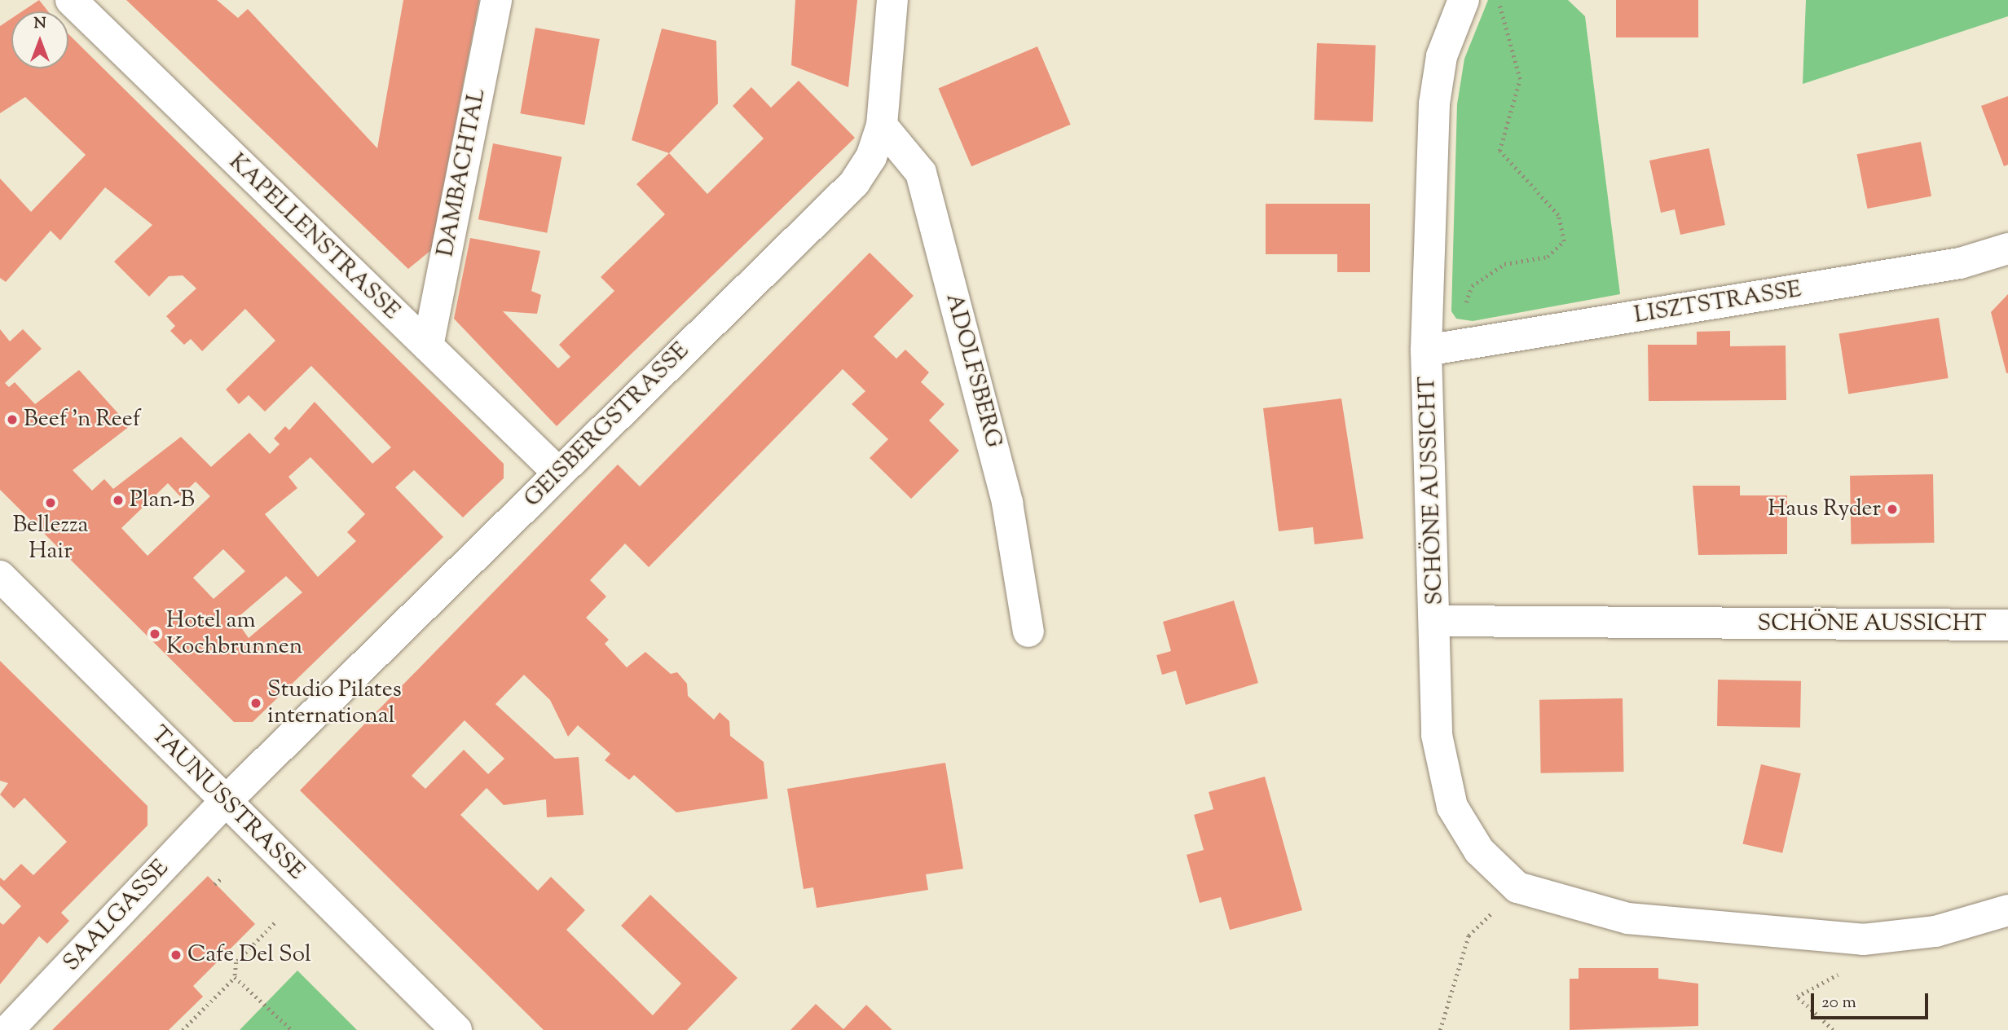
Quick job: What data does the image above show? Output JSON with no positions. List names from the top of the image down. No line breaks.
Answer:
{"streets":{"street":["DAMBACHTAL","KAPELLENSTRASSE","LISZTSTRASSE","ADOLFSBERG","GEISBERGSTRASSE","SCHÖNE AUSSICHT","TAUNUSSTRASSE","SAALGASSE"]},"crossings":[["DAMBACHTAL","KAPELLENSTRASSE"],["KAPELLENSTRASSE","GEISBERGSTRASSE"],["LISZTSTRASSE","SCHÖNE AUSSICHT"],["ADOLFSBERG","GEISBERGSTRASSE"],["GEISBERGSTRASSE","TAUNUSSTRASSE"],["GEISBERGSTRASSE","SAALGASSE"],["TAUNUSSTRASSE","SAALGASSE"]],"places":["Beef 'n Reef","Plan-B","Bellezza Hair","Haus Ryder","Hotel am Kochbrunnen","Studio Pilates international","Cafe Del Sol"],"scale_bar":"20 m","north":"top"}
